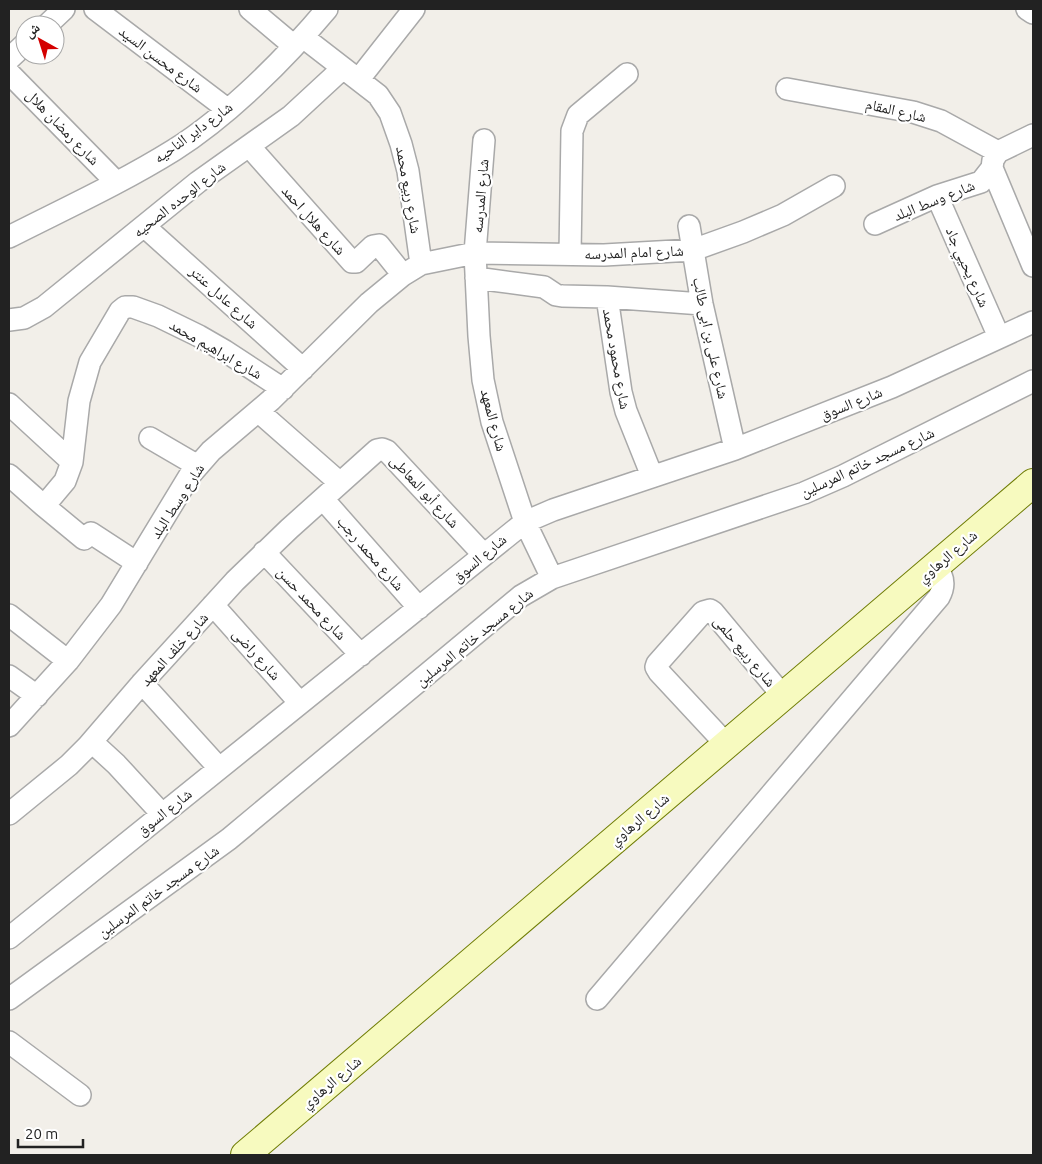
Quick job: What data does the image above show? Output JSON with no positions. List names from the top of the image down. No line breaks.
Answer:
{"streets":{"street":["شارع محسن السيد","شارع المقام","شارع رمضان هلال","شارع داير الناحيه","شارع ربيع محمد","شارع المدرسه","شارع الوحده الصحيه","شارع وسط البلد","شارع هلال احمد","شارع امام المدرسه","شارع يحيي جاد","شارع عادل عنتر","شارع على بن ابى طالب","شارع ابراهيم محمد","شارع محمود محمد","شارع السوق","شارع المعهد","شارع مسجد خاتم المرسلين","شارع أبو المعاطى","شارع محمد رجب","شارع الرهاوي","شارع محمد حسن","شارع خلف المعهد","شارع ربيع حلمى","شارع راضى"]},"crossings":[["شارع محسن السيد","شارع داير الناحيه"],["شارع المقام","شارع وسط البلد"],["شارع رمضان هلال","شارع داير الناحيه"],["شارع داير الناحيه","شارع ربيع محمد"],["شارع ربيع محمد","شارع الوحده الصحيه"],["شارع ربيع محمد","شارع وسط البلد"],["شارع ربيع محمد","شارع هلال احمد"],["شارع ربيع محمد","شارع امام المدرسه"],["شارع المدرسه","شارع امام المدرسه"],["شارع المدرسه","شارع المعهد"],["شارع الوحده الصحيه","شارع هلال احمد"],["شارع الوحده الصحيه","شارع عادل عنتر"],["شارع وسط البلد","شارع هلال احمد"],["شارع وسط البلد","شارع امام المدرسه"],["شارع وسط البلد","شارع يحيي جاد"],["شارع وسط البلد","شارع عادل عنتر"],["شارع وسط البلد","شارع ابراهيم محمد"],["شارع هلال احمد","شارع امام المدرسه"],["شارع امام المدرسه","شارع على بن ابى طالب"],["شارع امام المدرسه","شارع المعهد"],["شارع يحيي جاد","شارع السوق"],["شارع على بن ابى طالب","شارع السوق"],["شارع محمود محمد","شارع السوق"],["شارع السوق","شارع المعهد"],["شارع السوق","شارع أبو المعاطى"],["شارع السوق","شارع محمد رجب"],["شارع السوق","شارع محمد حسن"],["شارع السوق","شارع راضى"],["شارع المعهد","شارع مسجد خاتم المرسلين"],["شارع أبو المعاطى","شارع خلف المعهد"],["شارع محمد رجب","شارع خلف المعهد"],["شارع الرهاوي","شارع ربيع حلمى"],["شارع محمد حسن","شارع خلف المعهد"],["شارع خلف المعهد","شارع راضى"]],"scale_bar":"20 m","north":"top left"}
